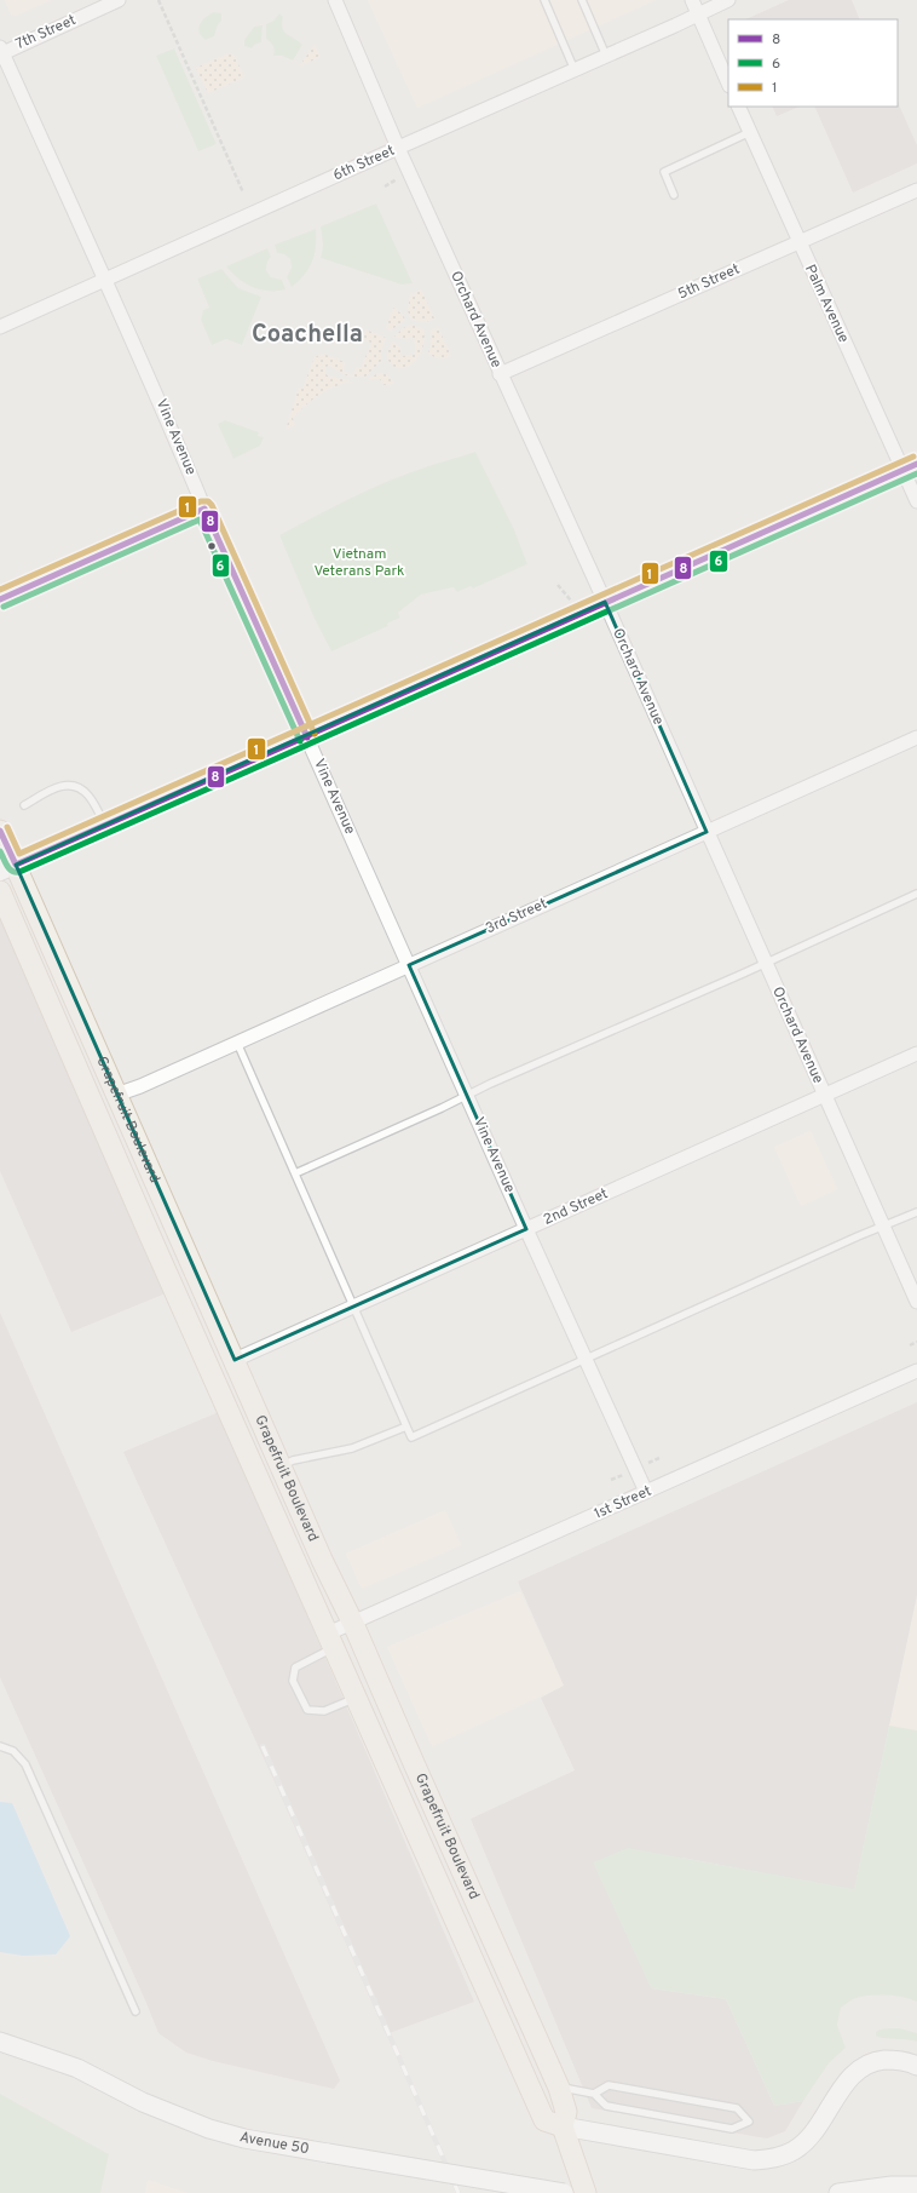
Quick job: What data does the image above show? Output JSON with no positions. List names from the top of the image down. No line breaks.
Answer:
{"streets":{"main road":["Grapefruit Boulevard","Avenue 50"],"street":["7th Street","6th Street","5th Street","Palm Avenue","Orchard Avenue","Vine Avenue","3rd Street","2nd Street","1st Street"]},"crossings":[["7th Street","Vine Avenue"],["6th Street","Orchard Avenue"],["6th Street","Vine Avenue"],["5th Street","Palm Avenue"],["5th Street","Orchard Avenue"],["Orchard Avenue","3rd Street"],["Orchard Avenue","2nd Street"],["Vine Avenue","3rd Street"],["Vine Avenue","2nd Street"],["Vine Avenue","1st Street"],["3rd Street","Grapefruit Boulevard"],["Grapefruit Boulevard","2nd Street"],["Grapefruit Boulevard","1st Street"]],"districts":["Coachella"],"parks":["Vietnam Veterans Park"],"lines":["transit line 1","transit line 8","transit line 6"],"legend":["8","6","1"]}
